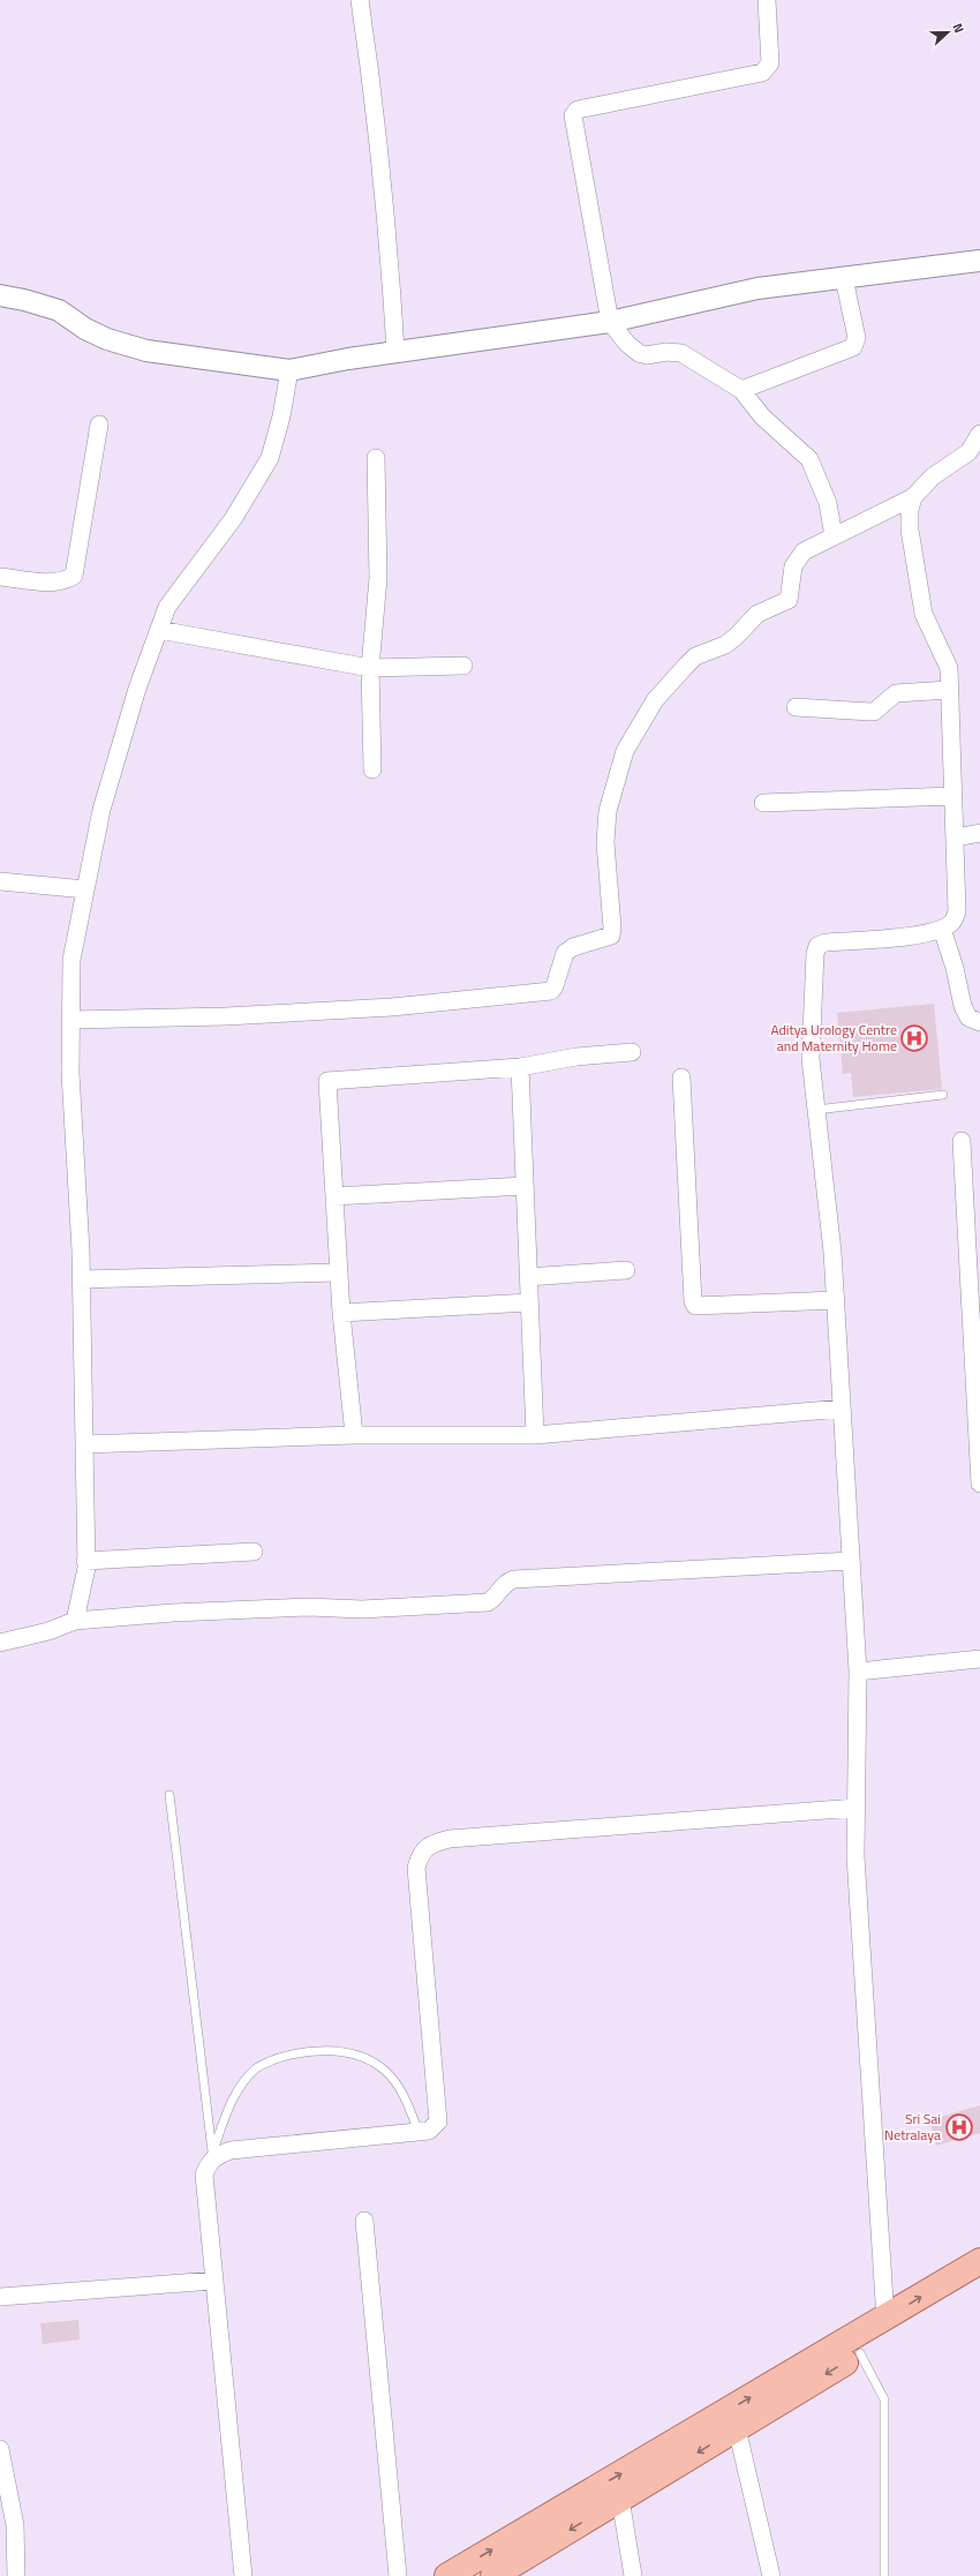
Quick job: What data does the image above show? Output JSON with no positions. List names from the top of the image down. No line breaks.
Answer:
{"places":{"hospital":["Aditya Urology Centre and Maternity Home","Sri Sai Netralaya"]},"north":"right"}
